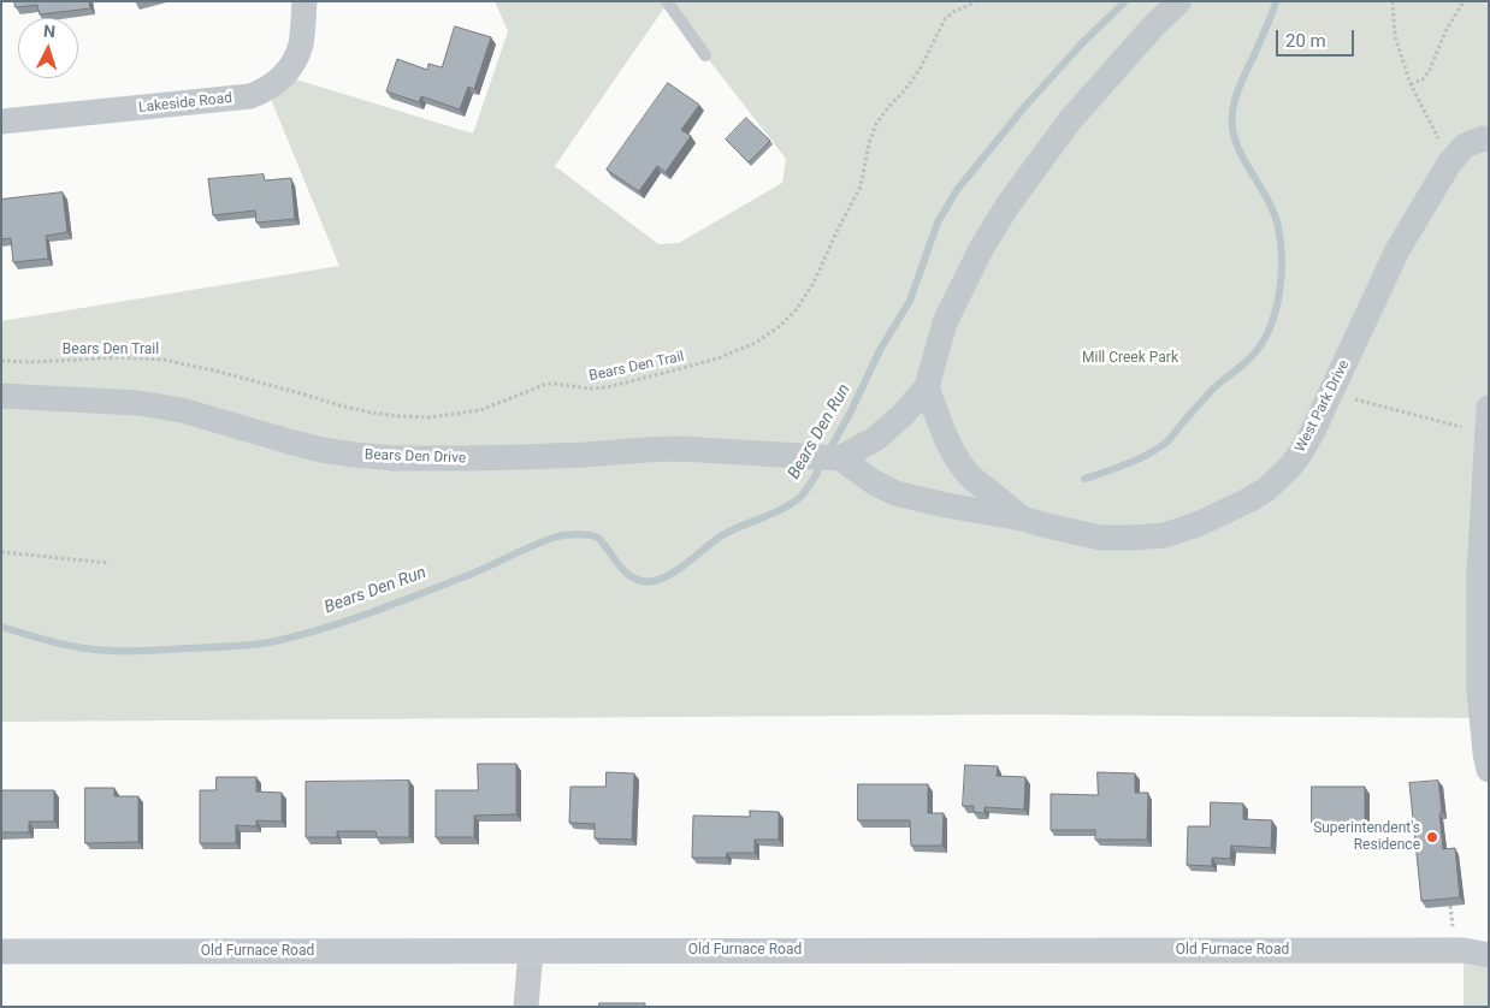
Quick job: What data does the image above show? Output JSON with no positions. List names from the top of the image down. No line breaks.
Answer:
{"streets":{"street":["Lakeside Road","West Park Drive","Bears Den Drive","Old Furnace Road"],"path":["Bears Den Trail"]},"crossings":[["West Park Drive","Bears Den Drive"]],"water":["Bears Den Run"],"parks":["Mill Creek Park"],"places":["Superintendent's Residence"],"scale_bar":"20 m","north":"top"}
